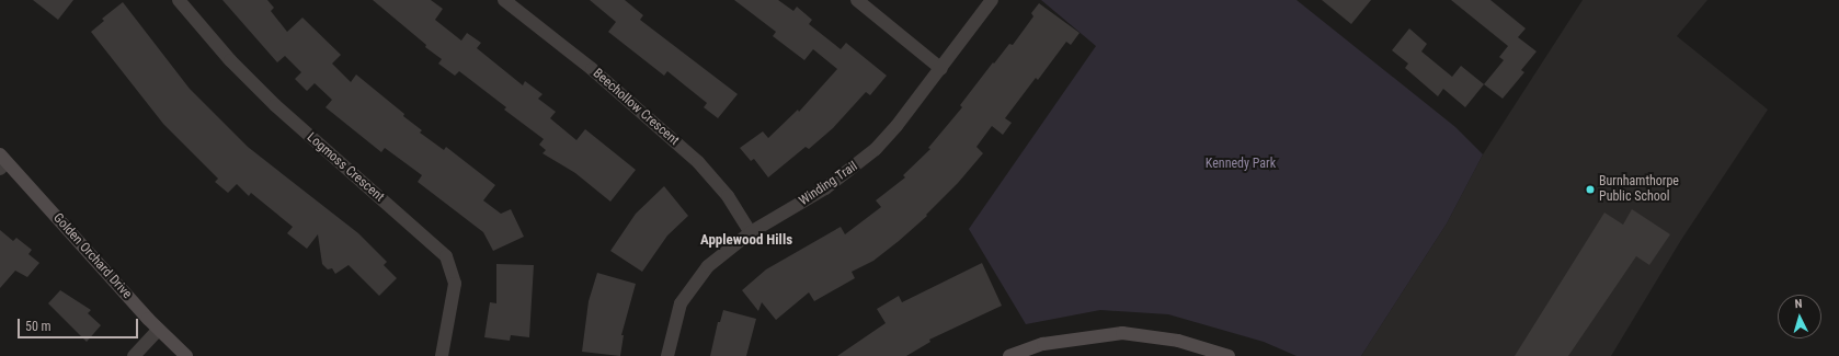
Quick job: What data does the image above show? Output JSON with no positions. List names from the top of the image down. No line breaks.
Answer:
{"streets":{"street":["Beechollow Crescent","Logmoss Crescent","Winding Trail","Golden Orchard Drive"]},"crossings":[["Beechollow Crescent","Winding Trail"]],"districts":["Applewood Hills"],"parks":["Kennedy Park"],"places":["Burnhamthorpe Public School"],"scale_bar":"50 m","north":"top"}
